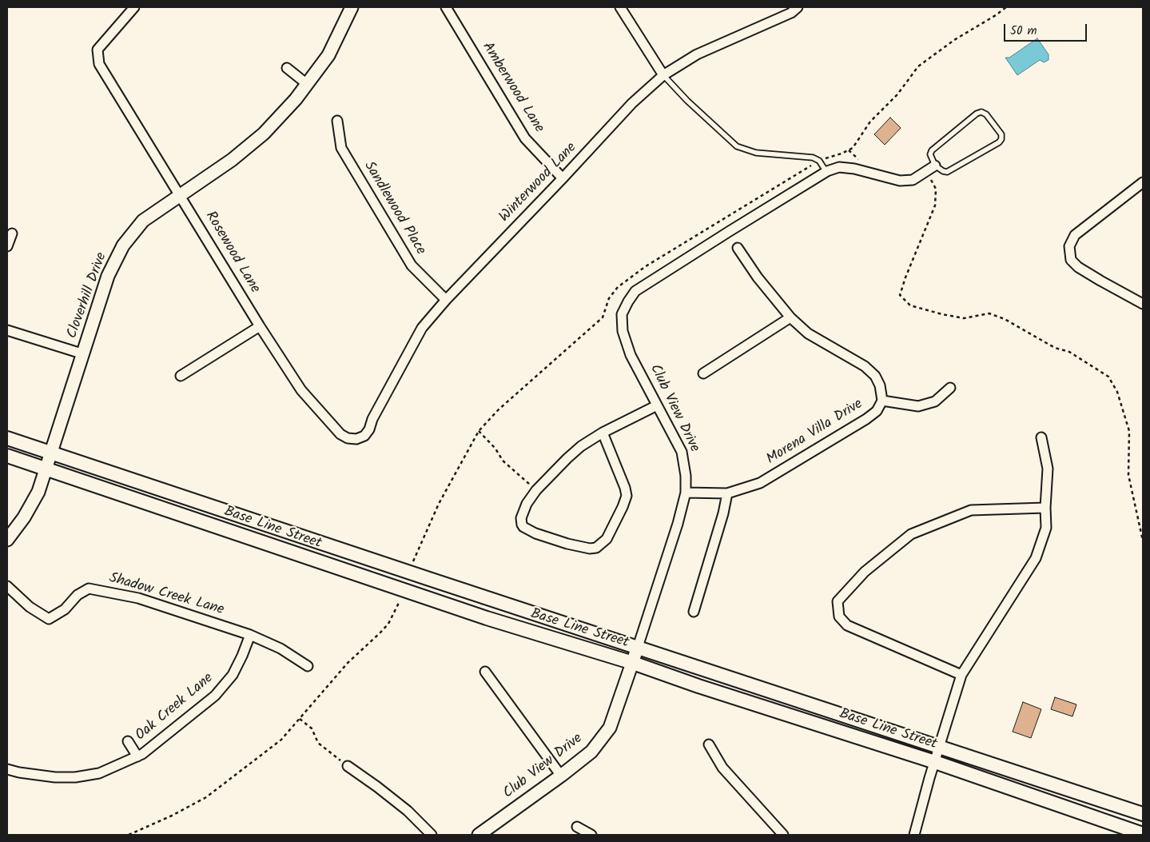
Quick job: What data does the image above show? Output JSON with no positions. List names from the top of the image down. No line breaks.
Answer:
{"streets":{"main road":["Base Line Street"],"street":["Amberwood Lane","Winterwood Lane","Sandlewood Place","Rosewood Lane","Cloverhill Drive","Club View Drive","Morena Villa Drive","Shadow Creek Lane","Oak Creek Lane"]},"crossings":[["Amberwood Lane","Winterwood Lane"],["Winterwood Lane","Sandlewood Place"],["Winterwood Lane","Rosewood Lane"],["Rosewood Lane","Cloverhill Drive"],["Cloverhill Drive","Base Line Street"],["Club View Drive","Morena Villa Drive"],["Club View Drive","Base Line Street"],["Shadow Creek Lane","Oak Creek Lane"]],"scale_bar":"50 m"}
